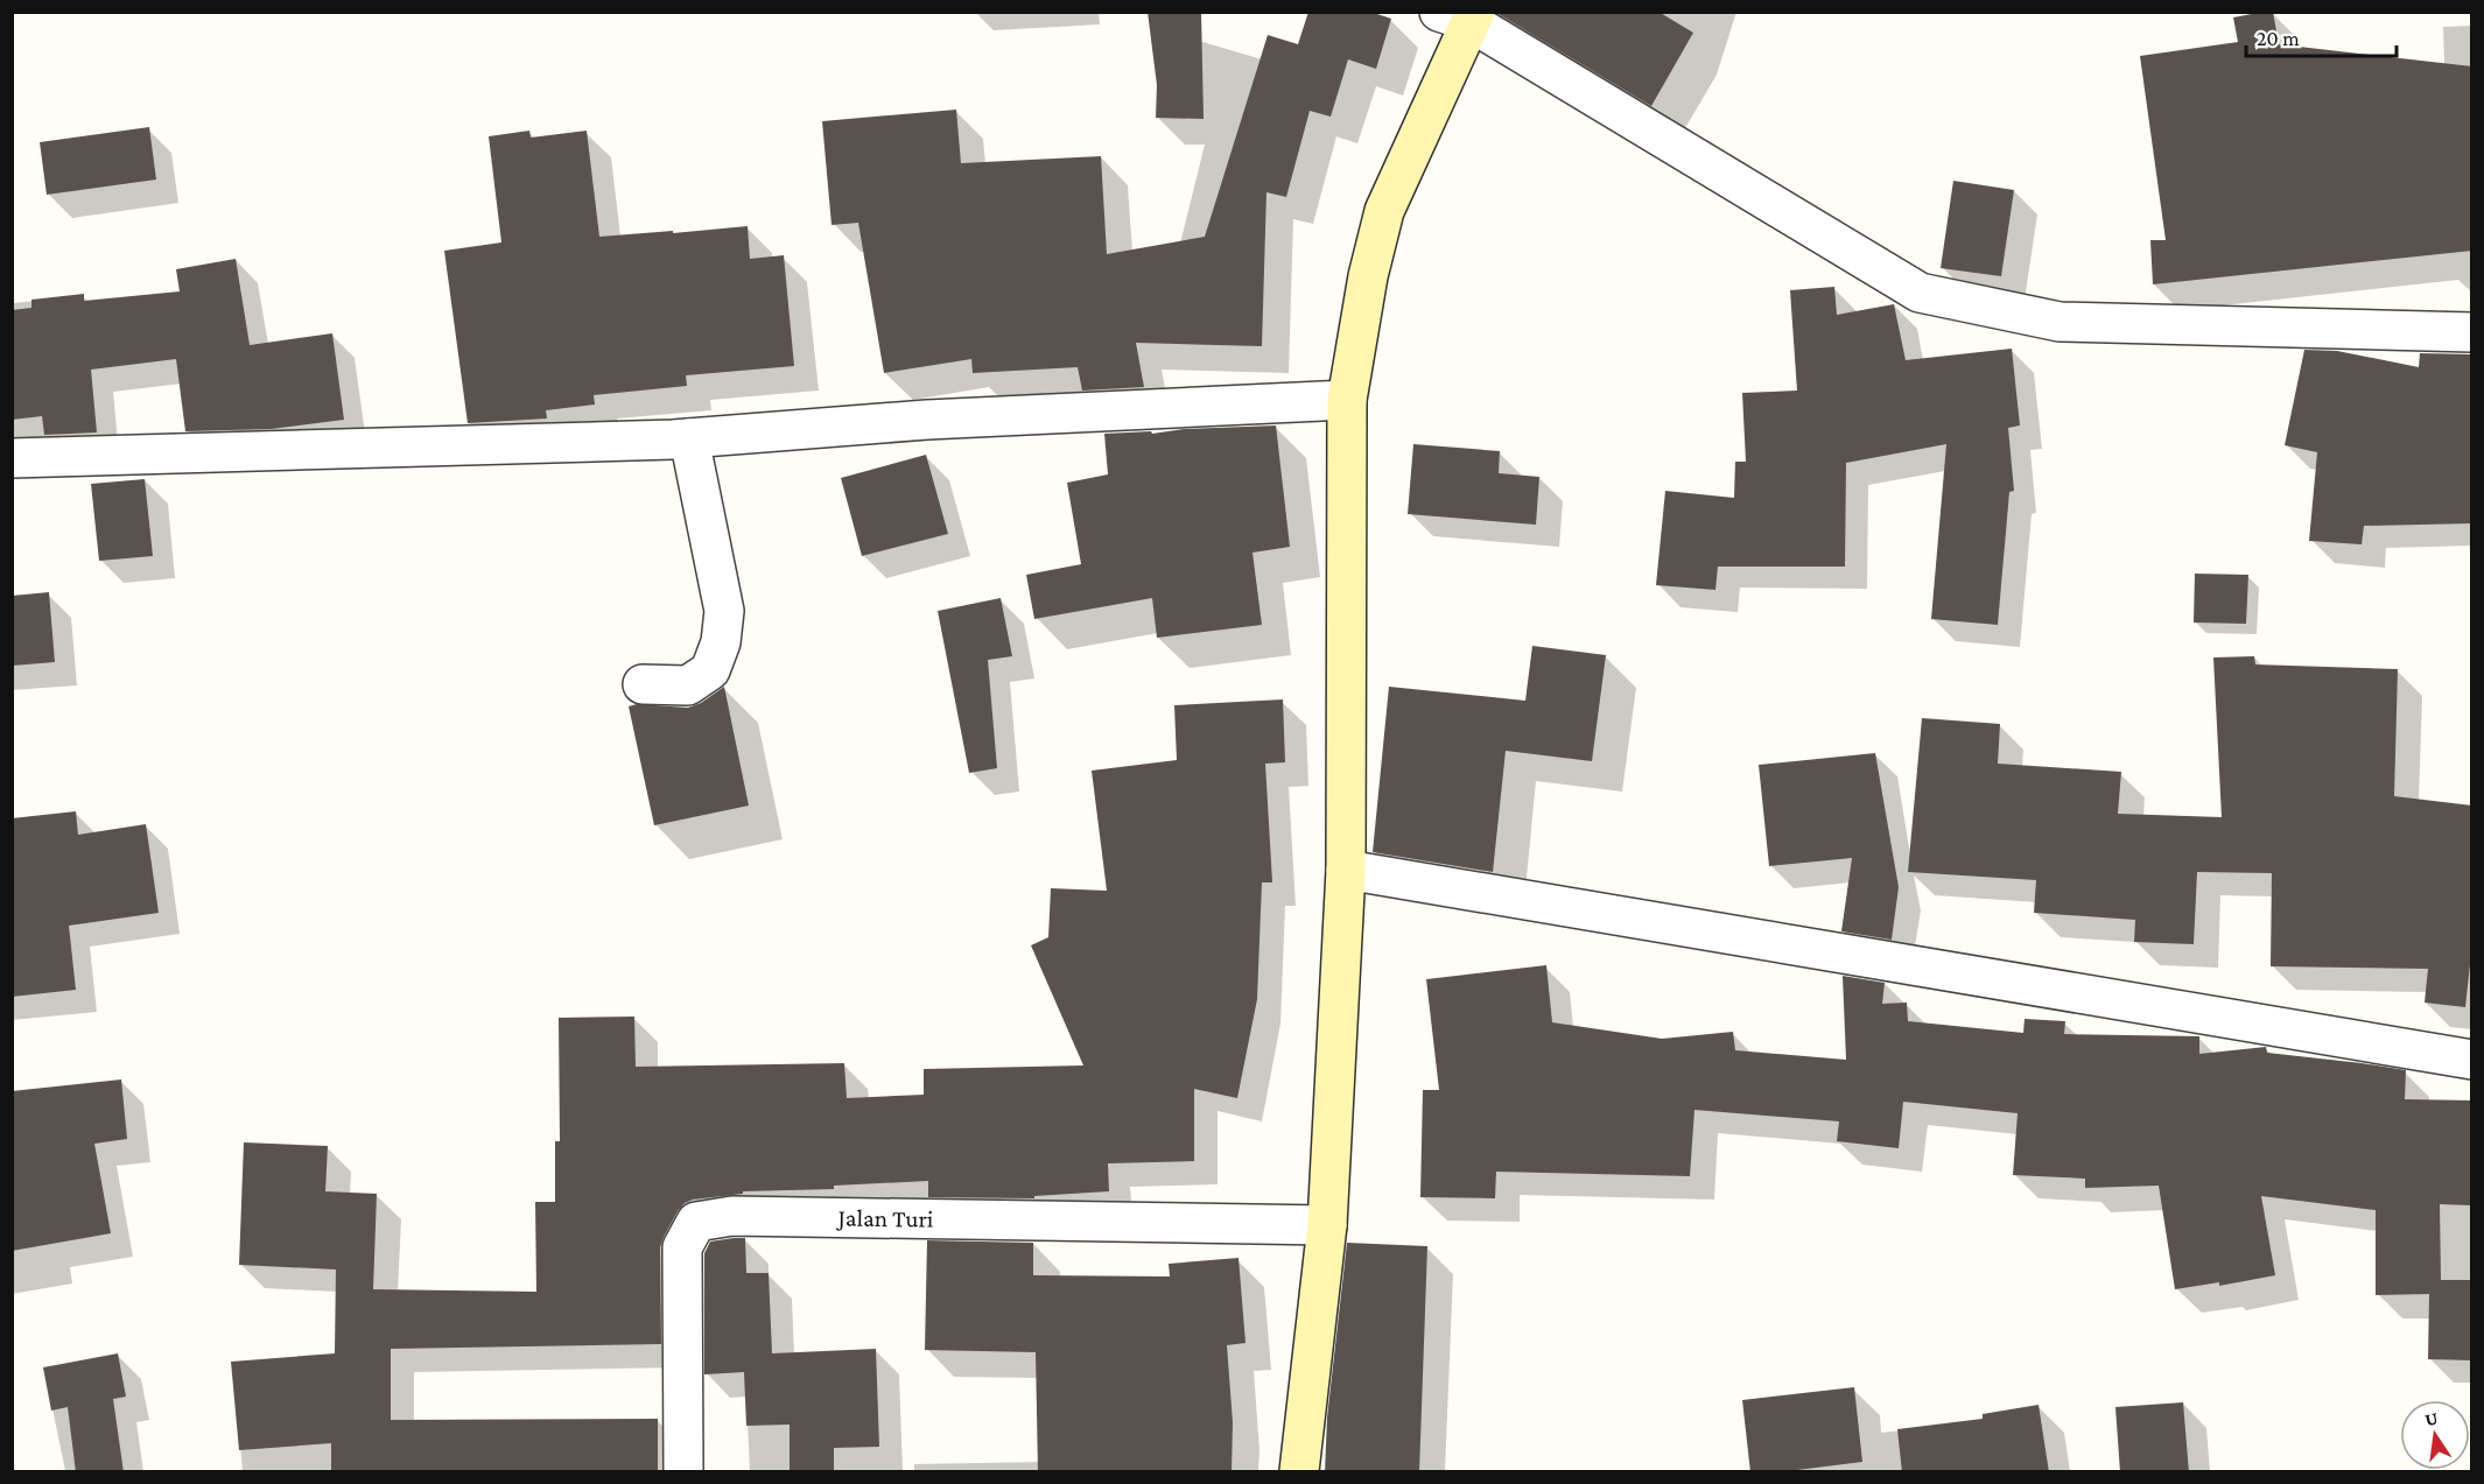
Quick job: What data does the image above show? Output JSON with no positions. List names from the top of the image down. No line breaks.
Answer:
{"streets":{"street":["Jalan Turi"]},"scale_bar":"20 m","north":"top"}
